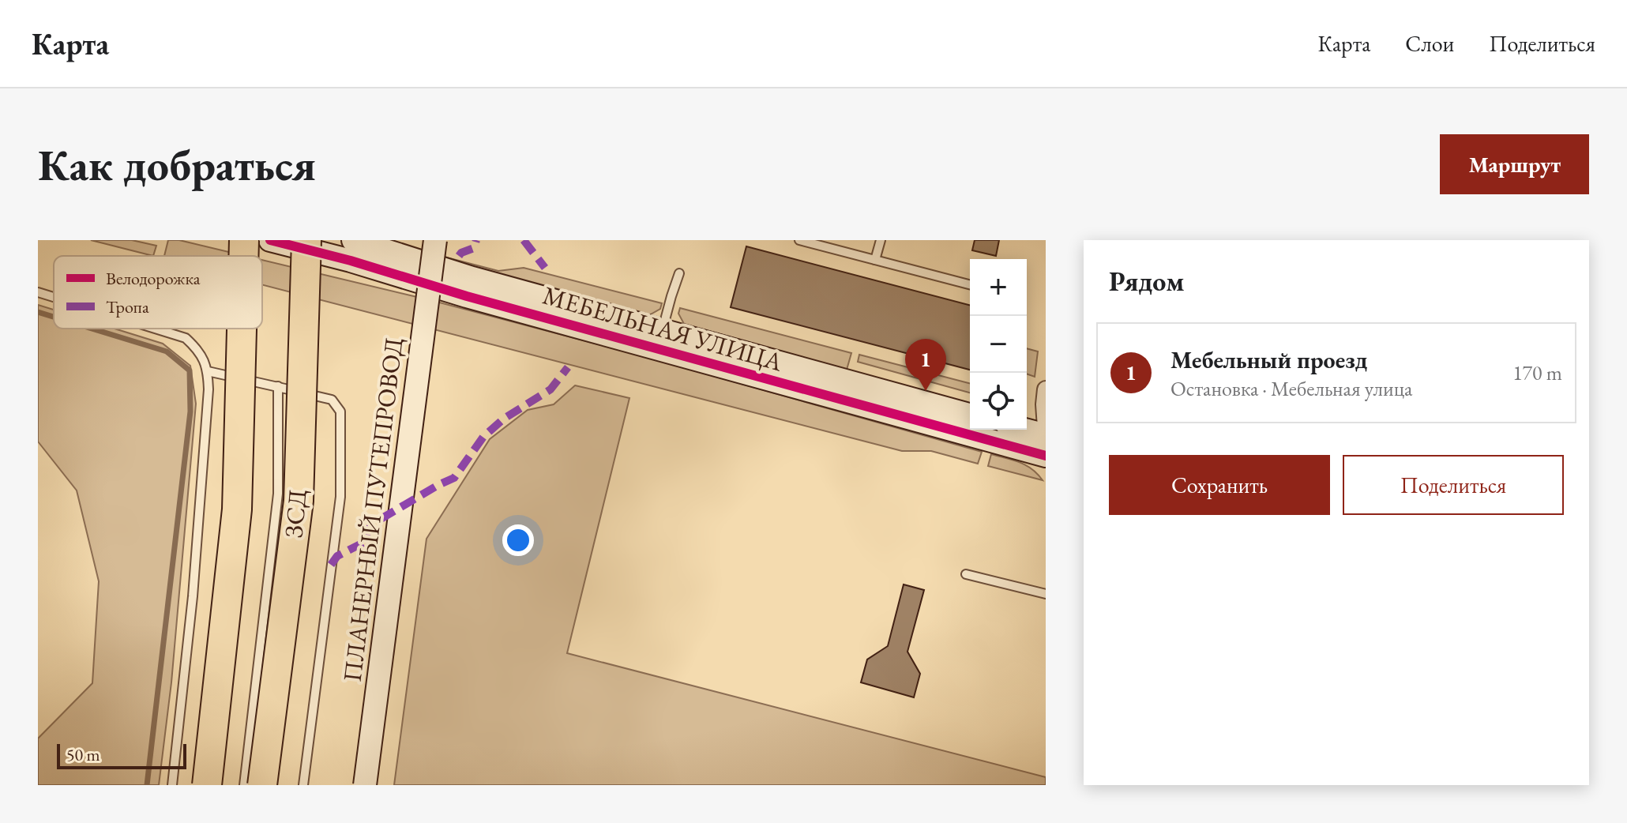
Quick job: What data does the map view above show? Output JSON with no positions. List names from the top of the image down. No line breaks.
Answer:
{"streets":{"highway":["ЗСД"],"street":["МЕБЕЛЬНАЯ УЛИЦА","ПЛАНЕРНЫЙ ПУТЕПРОВОД"]},"legend":["Велодорожка","Тропа"],"scale_bar":"50 m","page":{"header":"Карта","nav":["Карта","Слои","Поделиться"],"buttons":["Маршрут",["Сохранить","Поделиться"]],"title":"Как добраться","heading":"Рядом","map_buttons":["+","−"],"list":[{"mark":"1","name":"Мебельный проезд","note":"Остановка · Мебельная улица","value":"170 m"}],"pins":"1","scale":"50 m"}}
